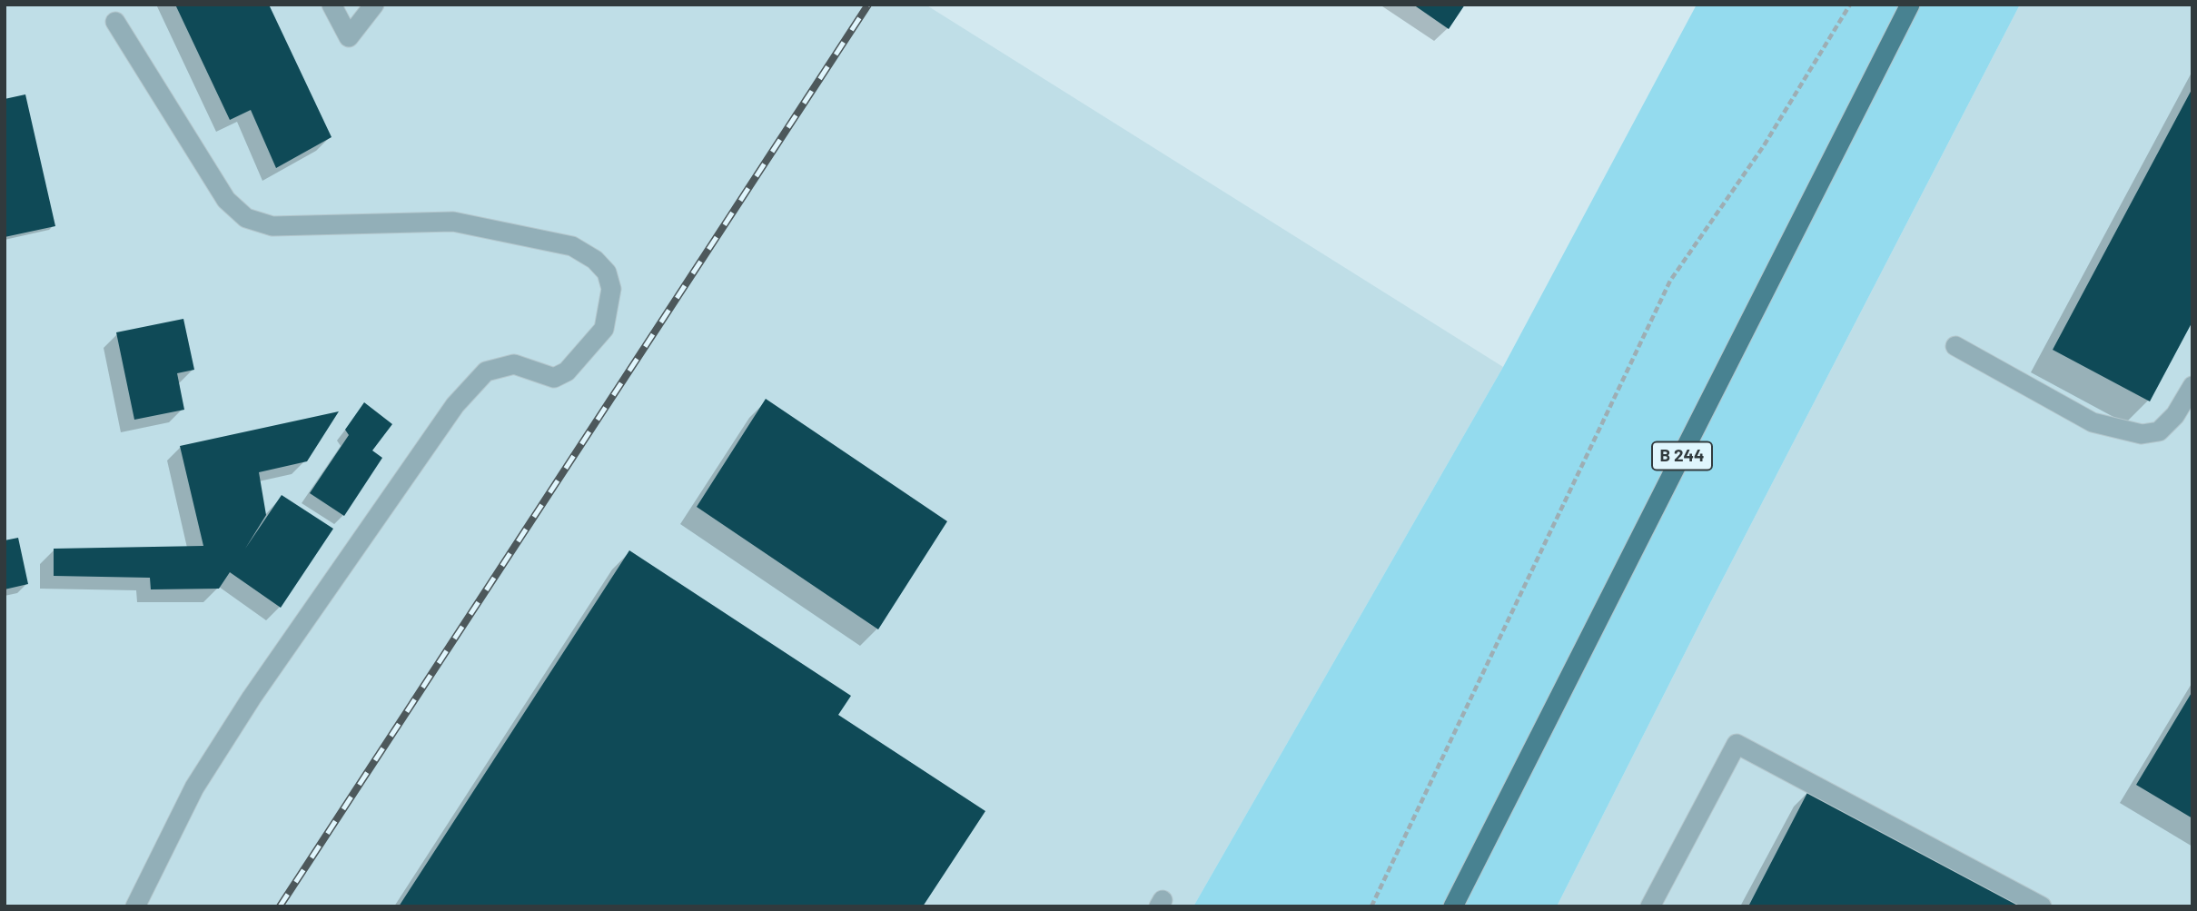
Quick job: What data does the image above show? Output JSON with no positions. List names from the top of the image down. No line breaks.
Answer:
{"streets":{"main road":["B 244"]}}
